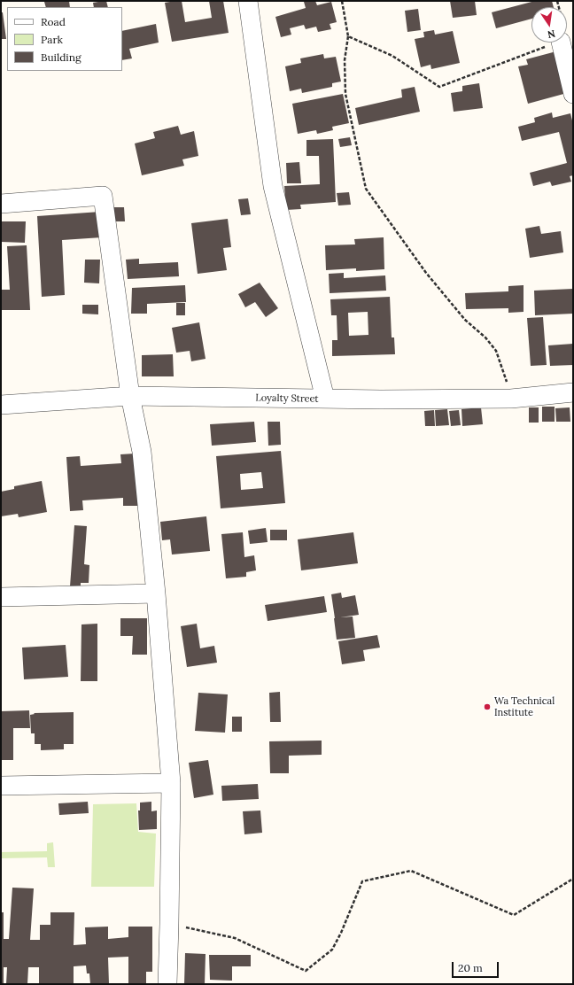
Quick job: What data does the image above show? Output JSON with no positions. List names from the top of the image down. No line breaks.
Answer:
{"streets":{"street":["Loyalty Street"]},"places":["Wa Technical Institute"],"legend":["Road","Park","Building"],"scale_bar":"20 m","north":"bottom"}
